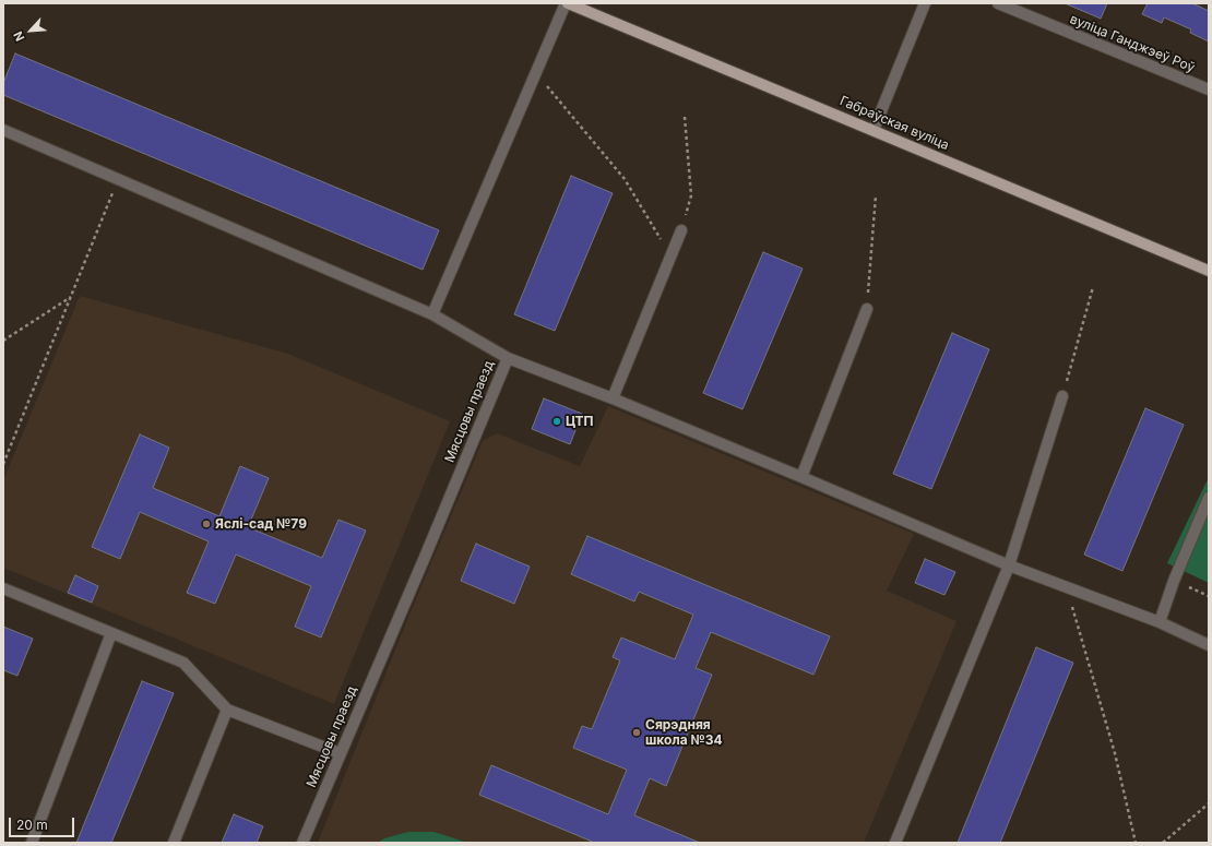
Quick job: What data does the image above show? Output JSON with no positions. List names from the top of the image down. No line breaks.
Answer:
{"streets":{"main road":["Габраўская вуліца"],"street":["вуліца Ганджэеў Роў","Мясцовы праезд"]},"places":["ЦТП","Яслі-сад №79","Сярэдняя школа №34"],"scale_bar":"20 m","north":"bottom left"}
